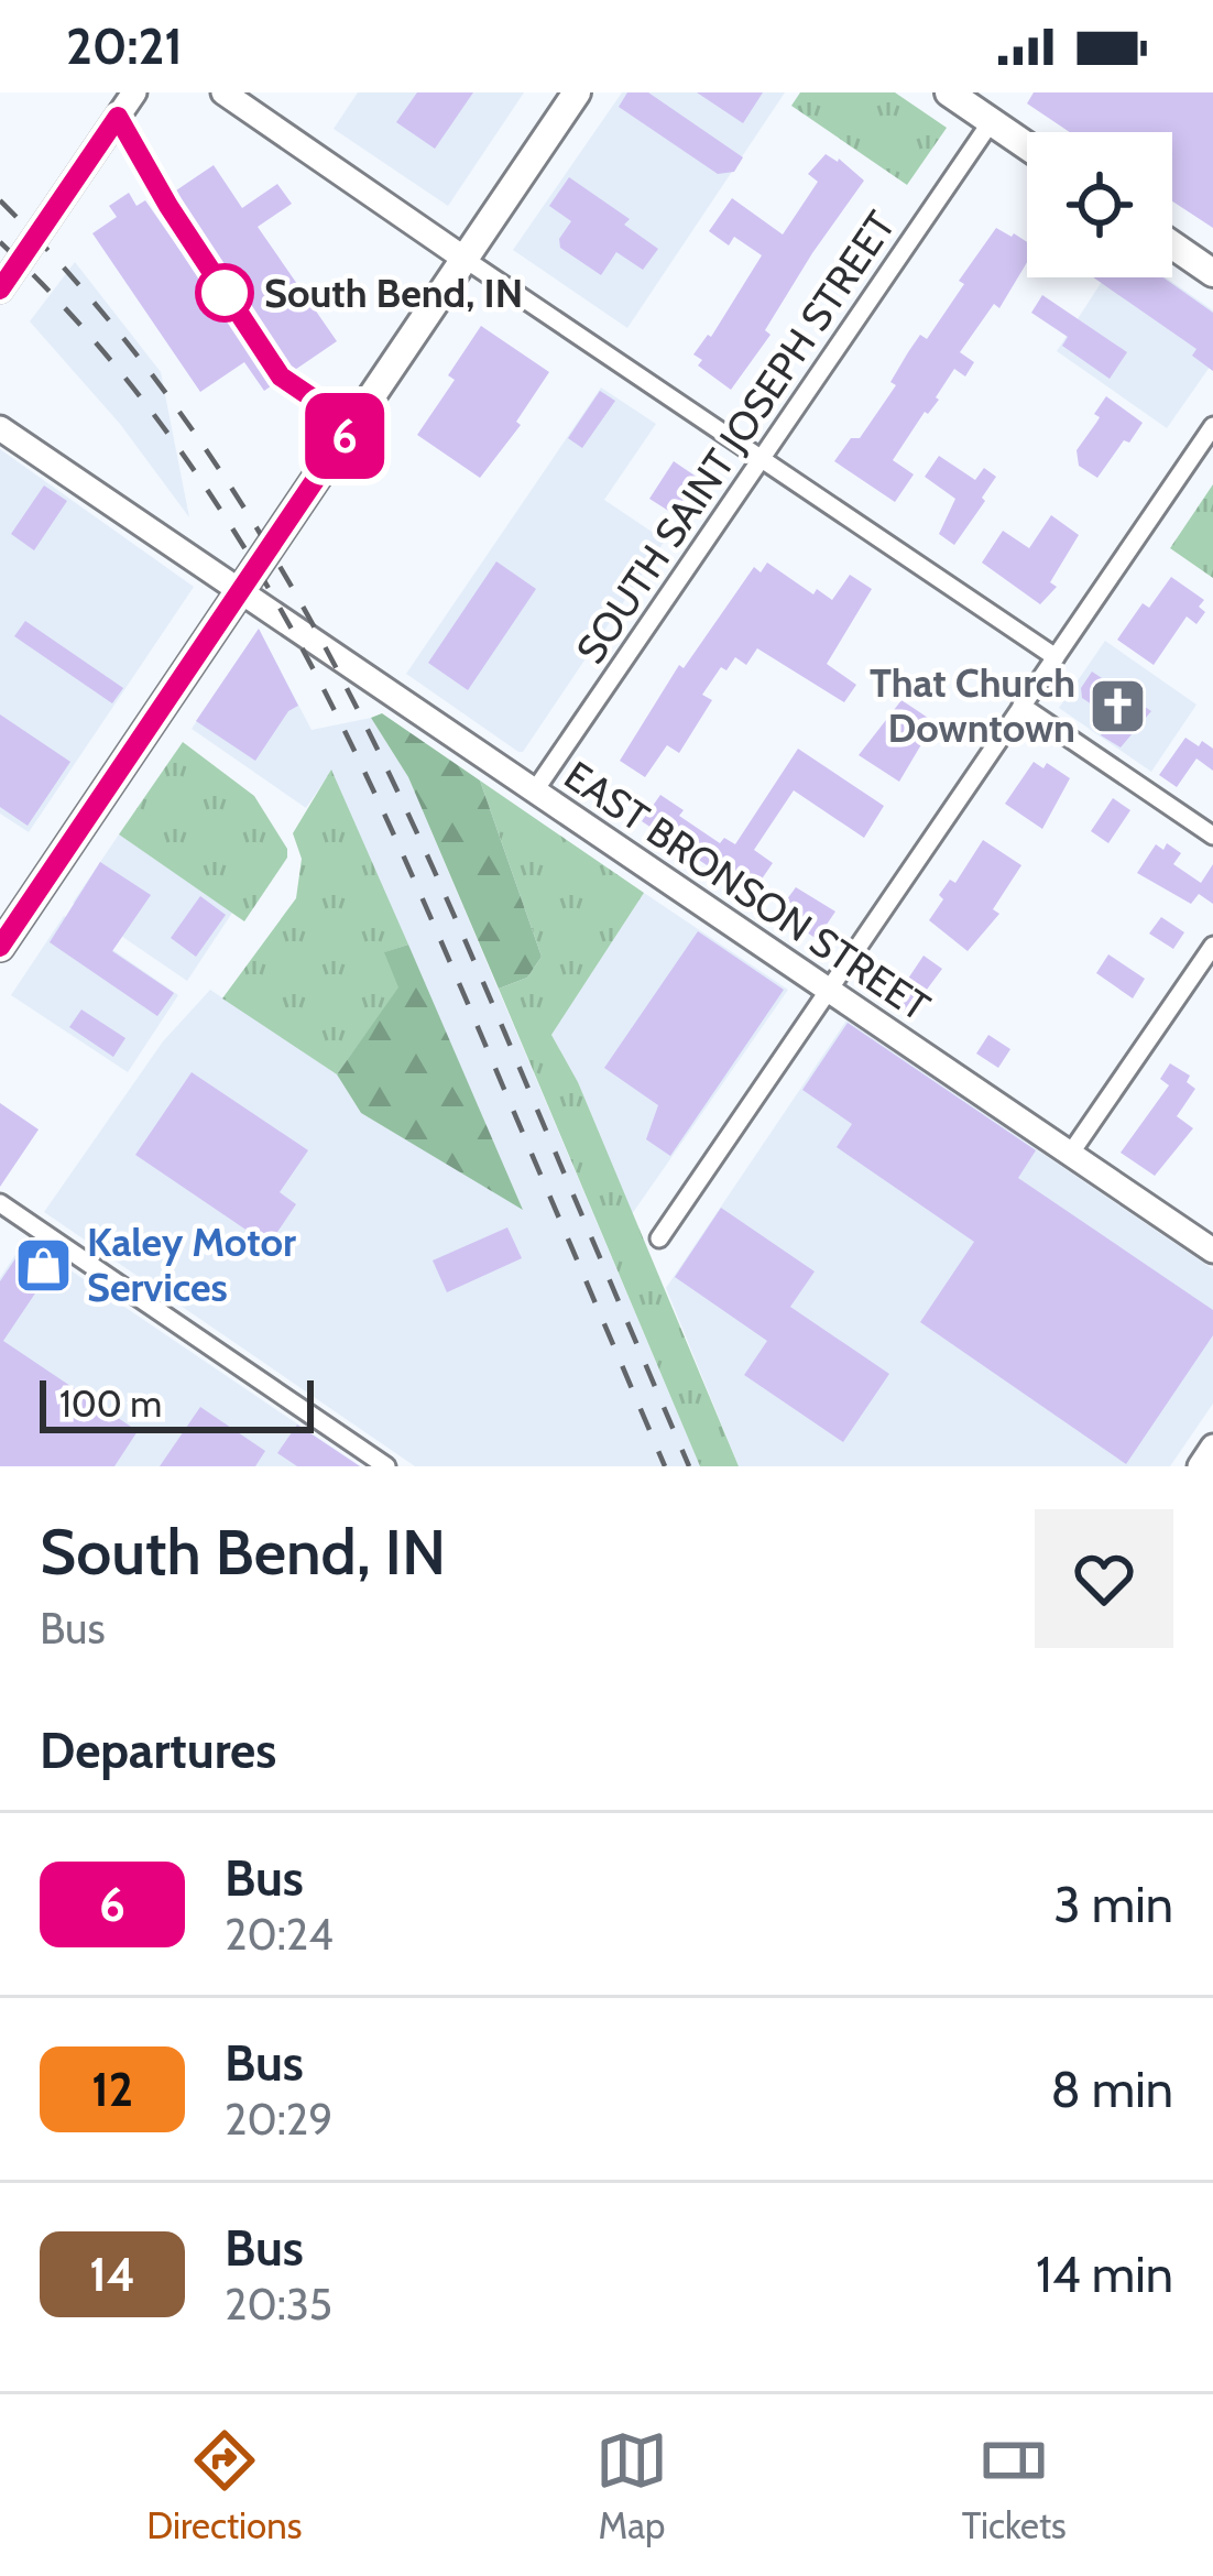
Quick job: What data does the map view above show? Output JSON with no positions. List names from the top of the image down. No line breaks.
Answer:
{"streets":{"street":["SOUTH SAINT JOSEPH STREET","EAST BRONSON STREET"]},"crossings":[["SOUTH SAINT JOSEPH STREET","EAST BRONSON STREET"]],"places":{"other":["South Bend, IN"],"church":["That Church Downtown"],"shop":["Kaley Motor Services"]},"lines":["bus line 6"],"scale_bar":"100 m","page":{"status":"20:21","on_map":"6","scale":"100 m","heading":[["South Bend, IN","Bus"],"Departures"],"list":[{"mark":"6","name":"Bus","note":"20:24","value":"3 min"},{"mark":"12","name":"Bus","note":"20:29","value":"8 min"},{"mark":"14","name":"Bus","note":"20:35","value":"14 min"}],"tabs":["Directions","Map","Tickets"]}}
